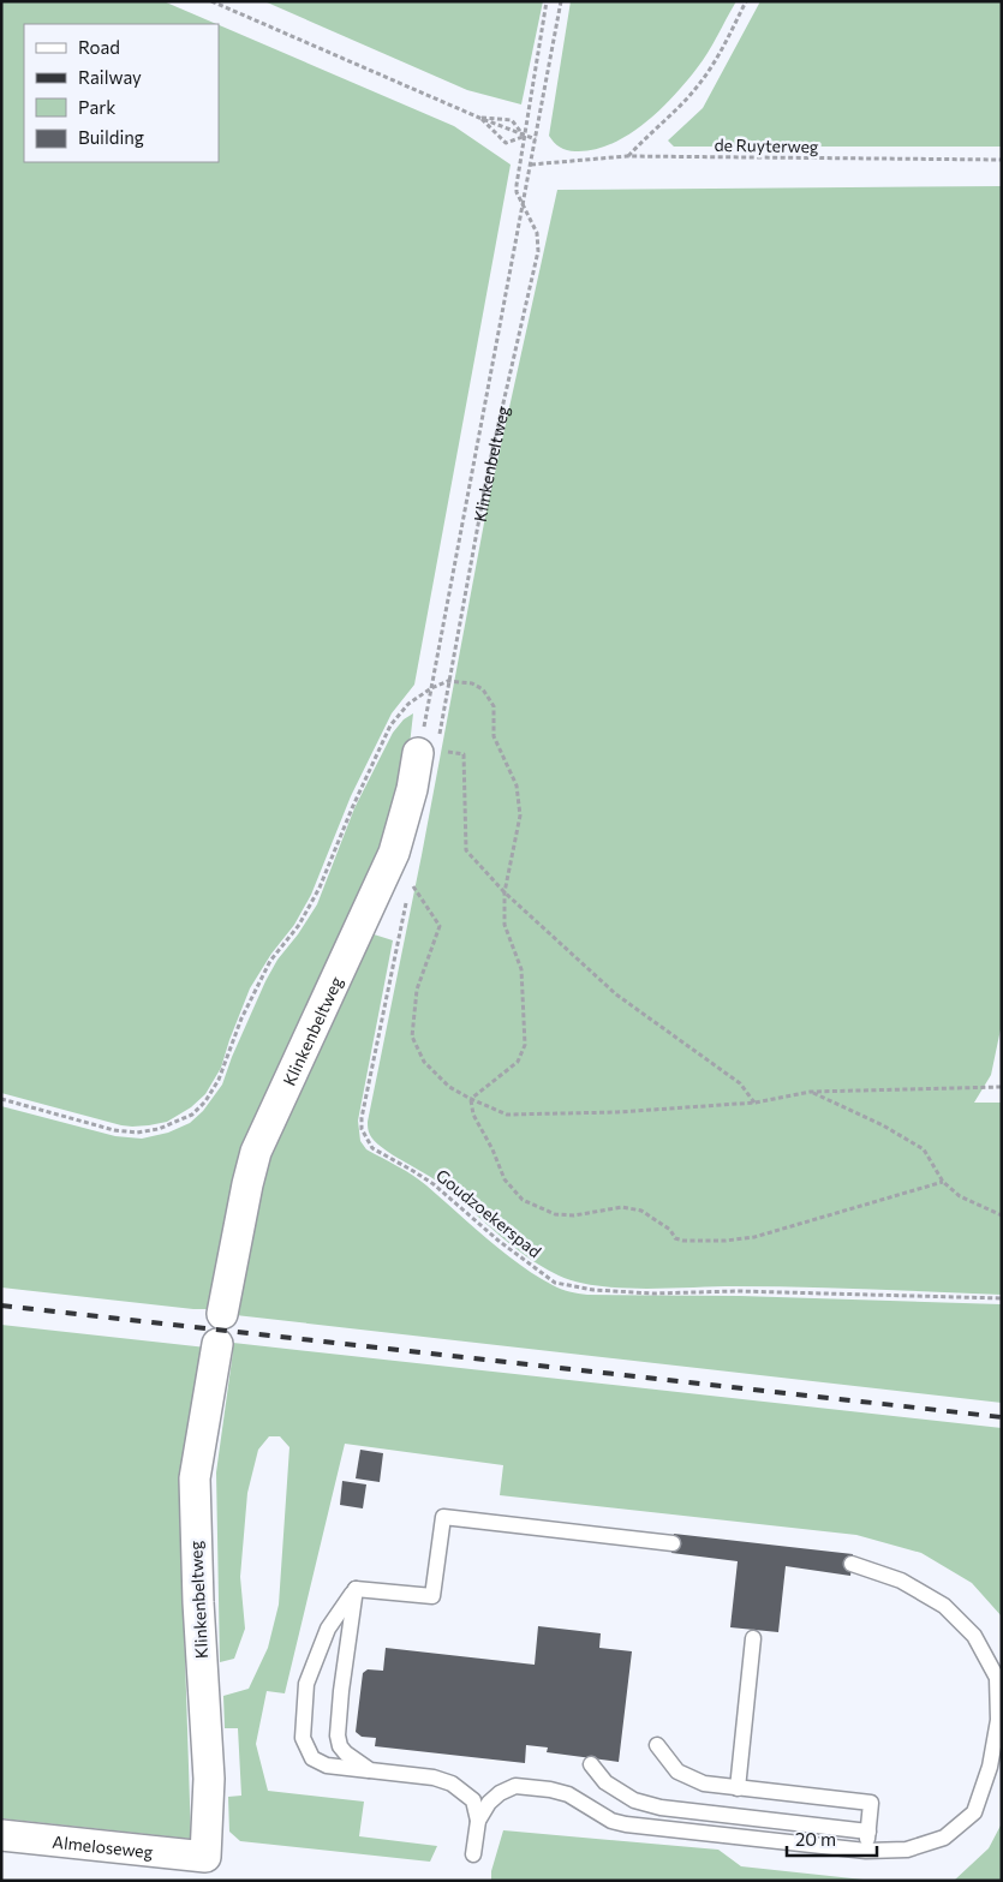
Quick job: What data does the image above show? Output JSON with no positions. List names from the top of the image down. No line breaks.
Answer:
{"streets":{"street":["Klinkenbeltweg","Almeloseweg"],"path":["de Ruyterweg","Goudzoekerspad"]},"crossings":[["de Ruyterweg","Klinkenbeltweg"],["Klinkenbeltweg","Almeloseweg"]],"legend":["Road","Railway","Park","Building"],"scale_bar":"20 m"}
